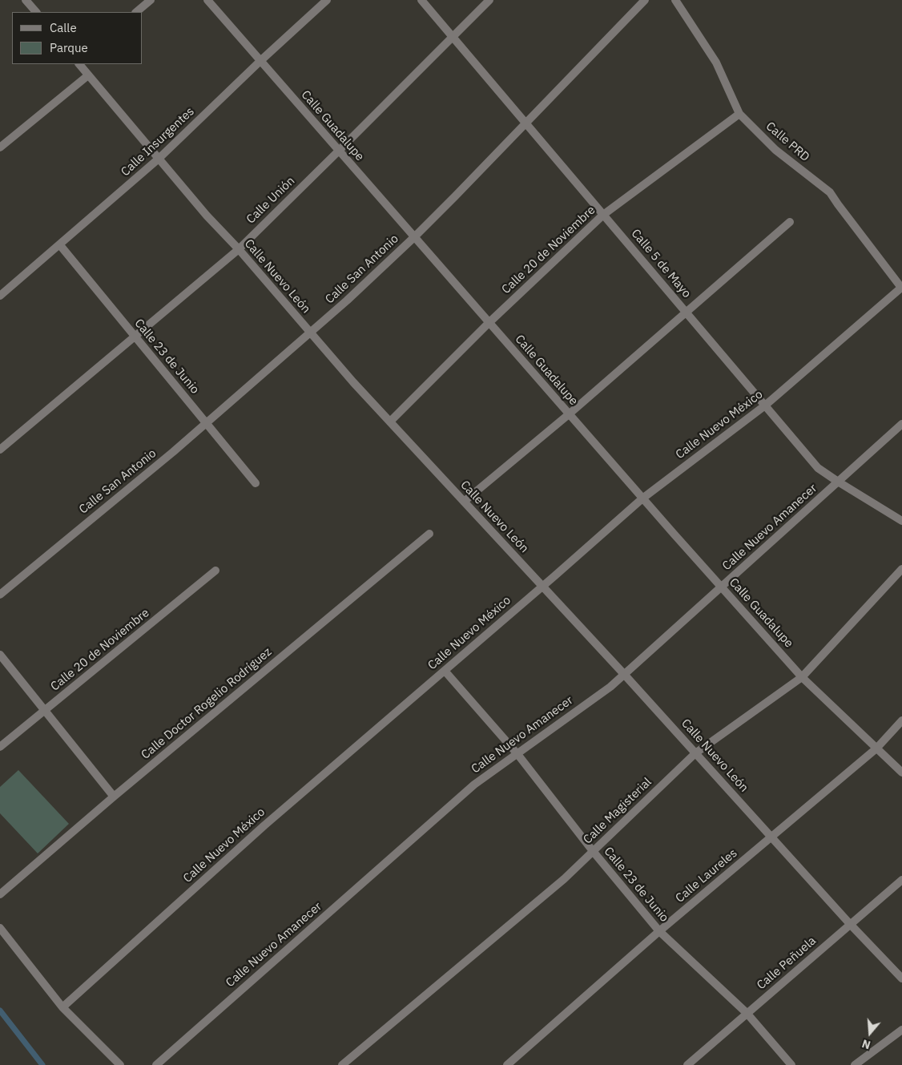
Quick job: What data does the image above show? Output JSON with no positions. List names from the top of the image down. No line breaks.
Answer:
{"streets":{"street":["Calle Guadalupe","Calle Insurgentes","Calle PRD","Calle Unión","Calle 20 de Noviembre","Calle 5 de Mayo","Calle San Antonio","Calle Nuevo León","Calle 23 de Junio","Calle Nuevo México","Calle Nuevo Amanecer","Calle Doctor Rogelio Rodríguez","Calle Magisterial","Calle Laureles","Calle Peñuela"]},"crossings":[["Calle Guadalupe","Calle Insurgentes"],["Calle Guadalupe","Calle Unión"],["Calle Guadalupe","Calle 20 de Noviembre"],["Calle Guadalupe","Calle San Antonio"],["Calle Guadalupe","Calle Nuevo México"],["Calle Guadalupe","Calle Nuevo Amanecer"],["Calle Guadalupe","Calle Magisterial"],["Calle Guadalupe","Calle Laureles"],["Calle Insurgentes","Calle Nuevo León"],["Calle Insurgentes","Calle 23 de Junio"],["Calle PRD","Calle 20 de Noviembre"],["Calle PRD","Calle Nuevo México"],["Calle Unión","Calle 5 de Mayo"],["Calle Unión","Calle Nuevo León"],["Calle Unión","Calle 23 de Junio"],["Calle 20 de Noviembre","Calle 5 de Mayo"],["Calle 20 de Noviembre","Calle Nuevo León"],["Calle 5 de Mayo","Calle San Antonio"],["Calle 5 de Mayo","Calle Nuevo México"],["Calle 5 de Mayo","Calle Nuevo Amanecer"],["Calle San Antonio","Calle Nuevo León"],["Calle San Antonio","Calle 23 de Junio"],["Calle Nuevo León","Calle Nuevo México"],["Calle Nuevo León","Calle Nuevo Amanecer"],["Calle Nuevo León","Calle Magisterial"],["Calle Nuevo León","Calle Laureles"],["Calle Nuevo León","Calle Peñuela"],["Calle 23 de Junio","Calle Nuevo México"],["Calle 23 de Junio","Calle Nuevo Amanecer"],["Calle 23 de Junio","Calle Magisterial"],["Calle 23 de Junio","Calle Laureles"],["Calle 23 de Junio","Calle Peñuela"]],"legend":["Calle","Parque"],"north":"bottom"}
